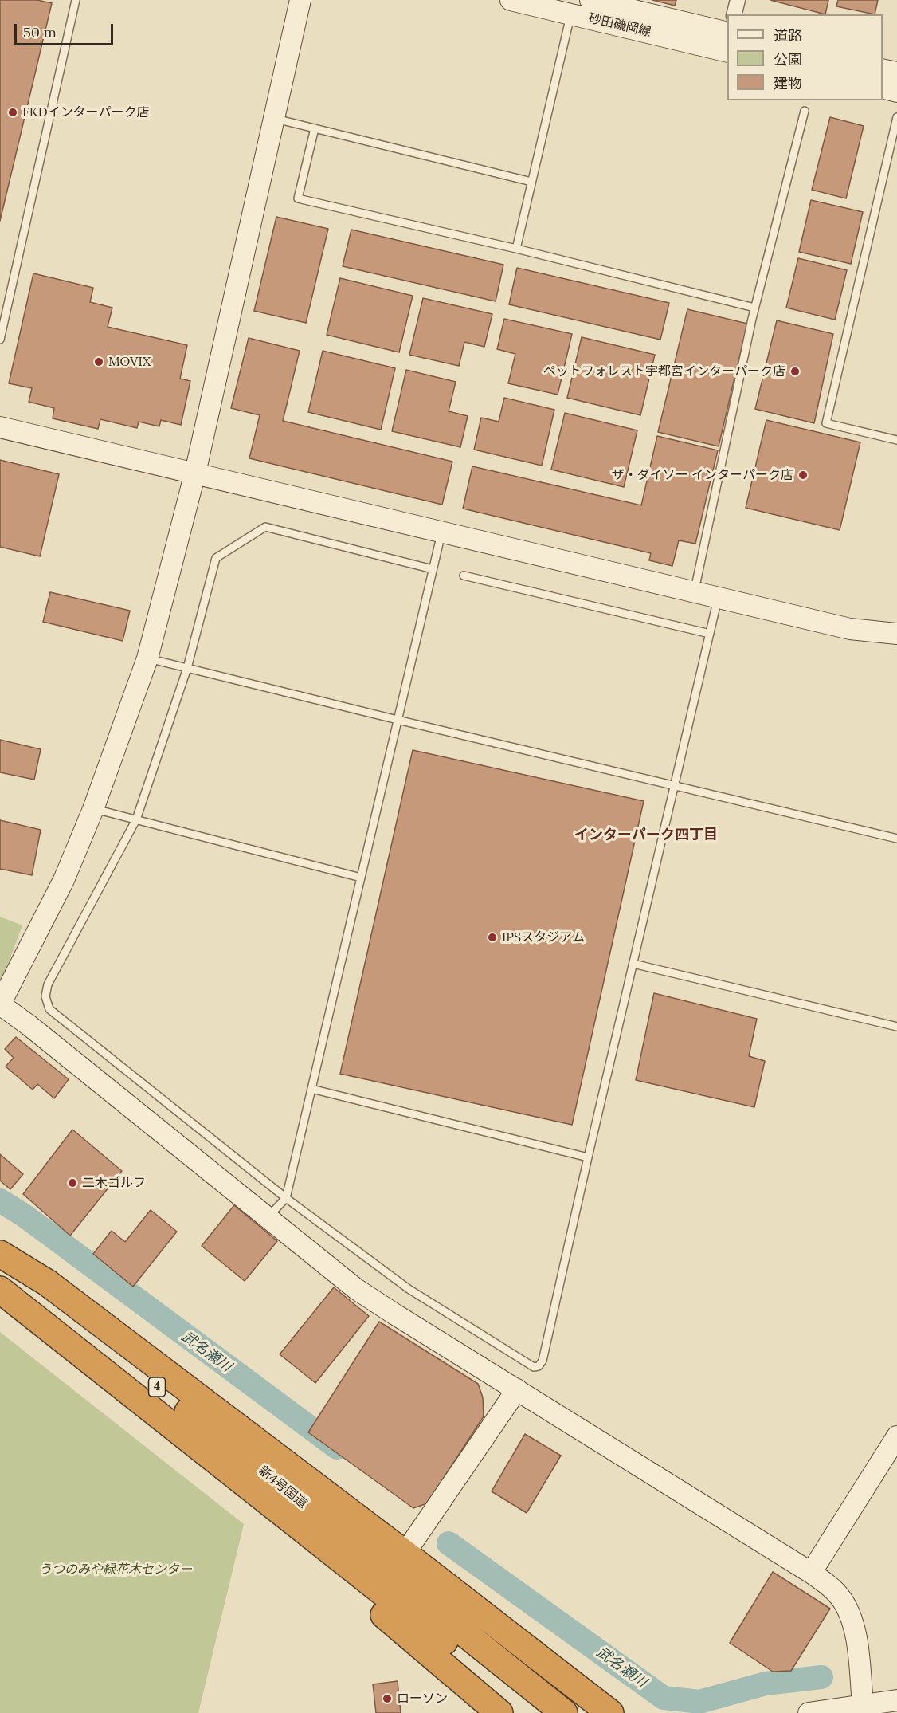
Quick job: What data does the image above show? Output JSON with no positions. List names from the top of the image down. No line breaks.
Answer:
{"streets":{"highway":["4","新4号国道"],"street":["砂田磯岡線"]},"districts":["インターパーク四丁目"],"water":["武名瀬川"],"parks":["うつのみや緑花木センター"],"places":["FKDインターパーク店","MOVIX","ペットフォレスト宇都宮インターパーク店","ザ・ダイソー インターパーク店","IPSスタジアム","二木ゴルフ","ローソン"],"legend":["道路","公園","建物"],"scale_bar":"50 m"}
